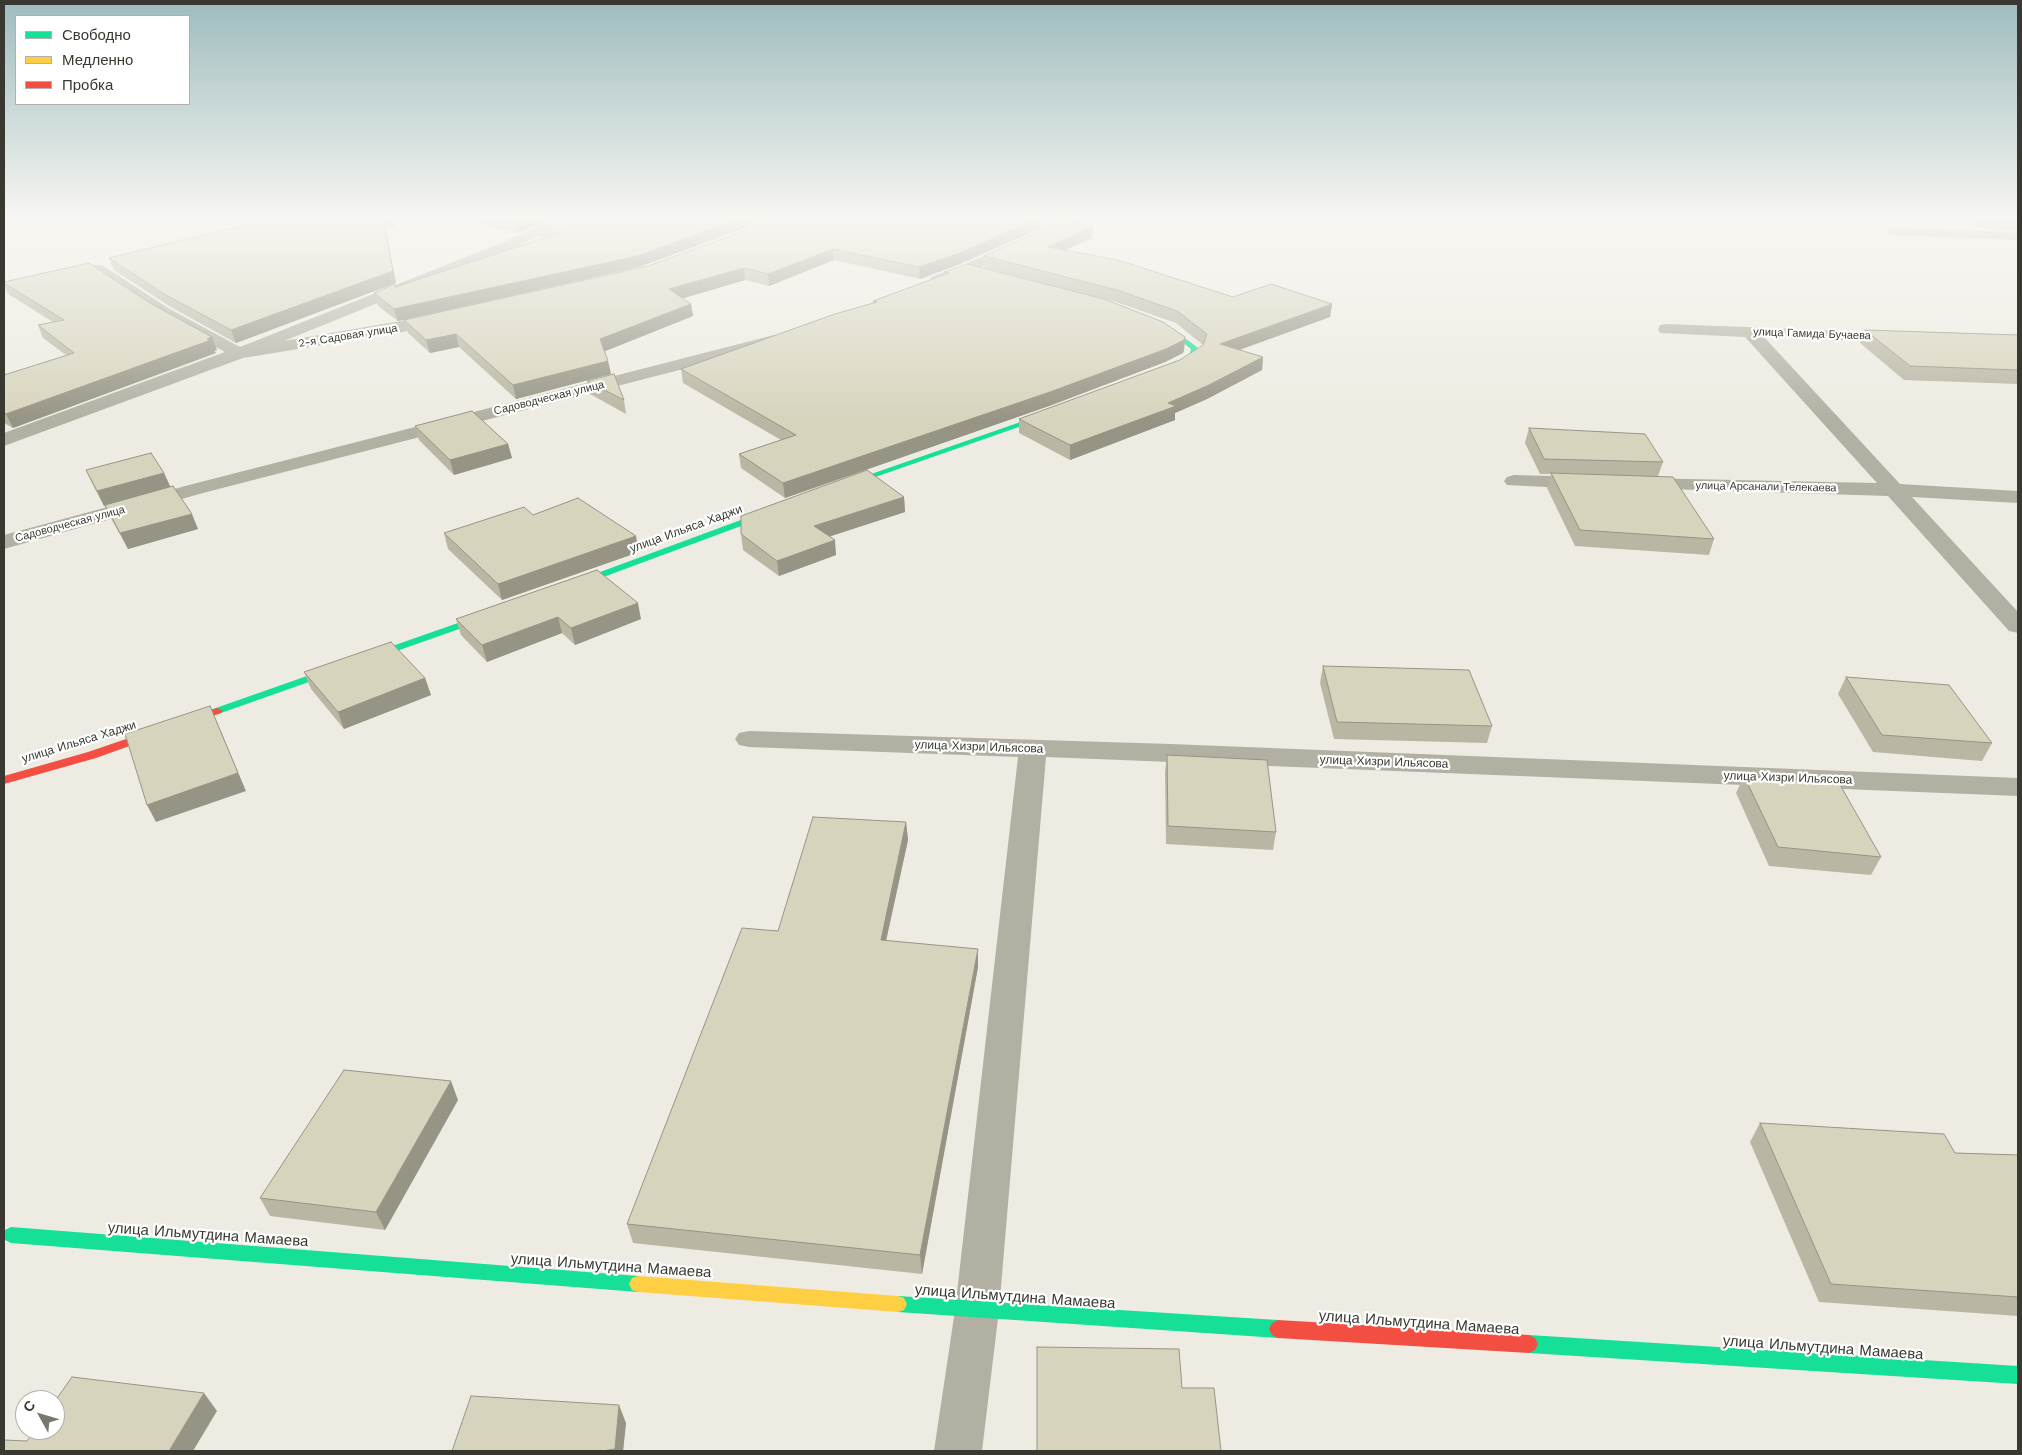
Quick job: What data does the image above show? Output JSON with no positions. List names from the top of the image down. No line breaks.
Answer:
{"streets":{"street":["улица Гамида Бучаева","2-я Садовая улица","Садоводческая улица","улица Арсанали Телекаева","улица Ильяса Хаджи","улица Хизри Ильясова","улица Ильмутдина Мамаева"]},"legend":["Свободно","Медленно","Пробка"],"north":"top left"}
